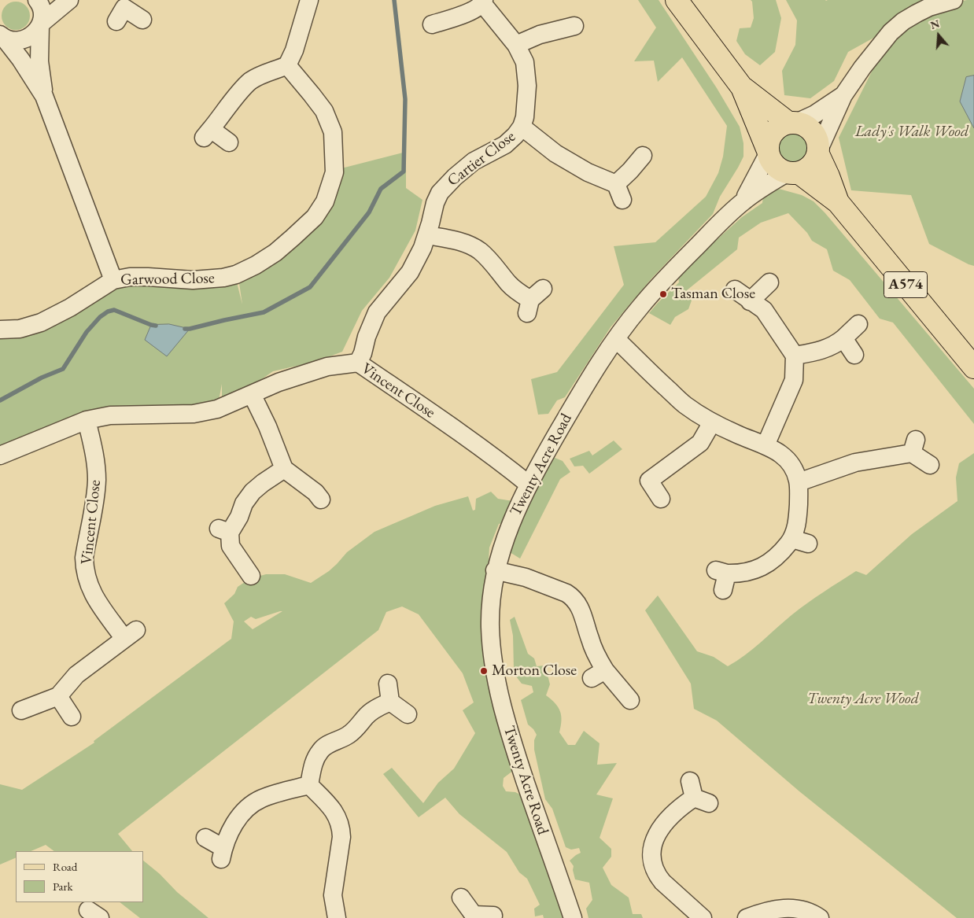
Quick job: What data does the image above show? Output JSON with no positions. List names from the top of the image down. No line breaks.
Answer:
{"streets":{"main road":["A574"],"street":["Cartier Close","Garwood Close","Vincent Close","Twenty Acre Road"]},"crossings":[["Cartier Close","Vincent Close"],["A574","Twenty Acre Road"],["Vincent Close","Twenty Acre Road"]],"parks":["Lady's Walk Wood","Twenty Acre Wood"],"places":["Tasman Close","Morton Close"],"legend":["Road","Park"],"north":"top"}
